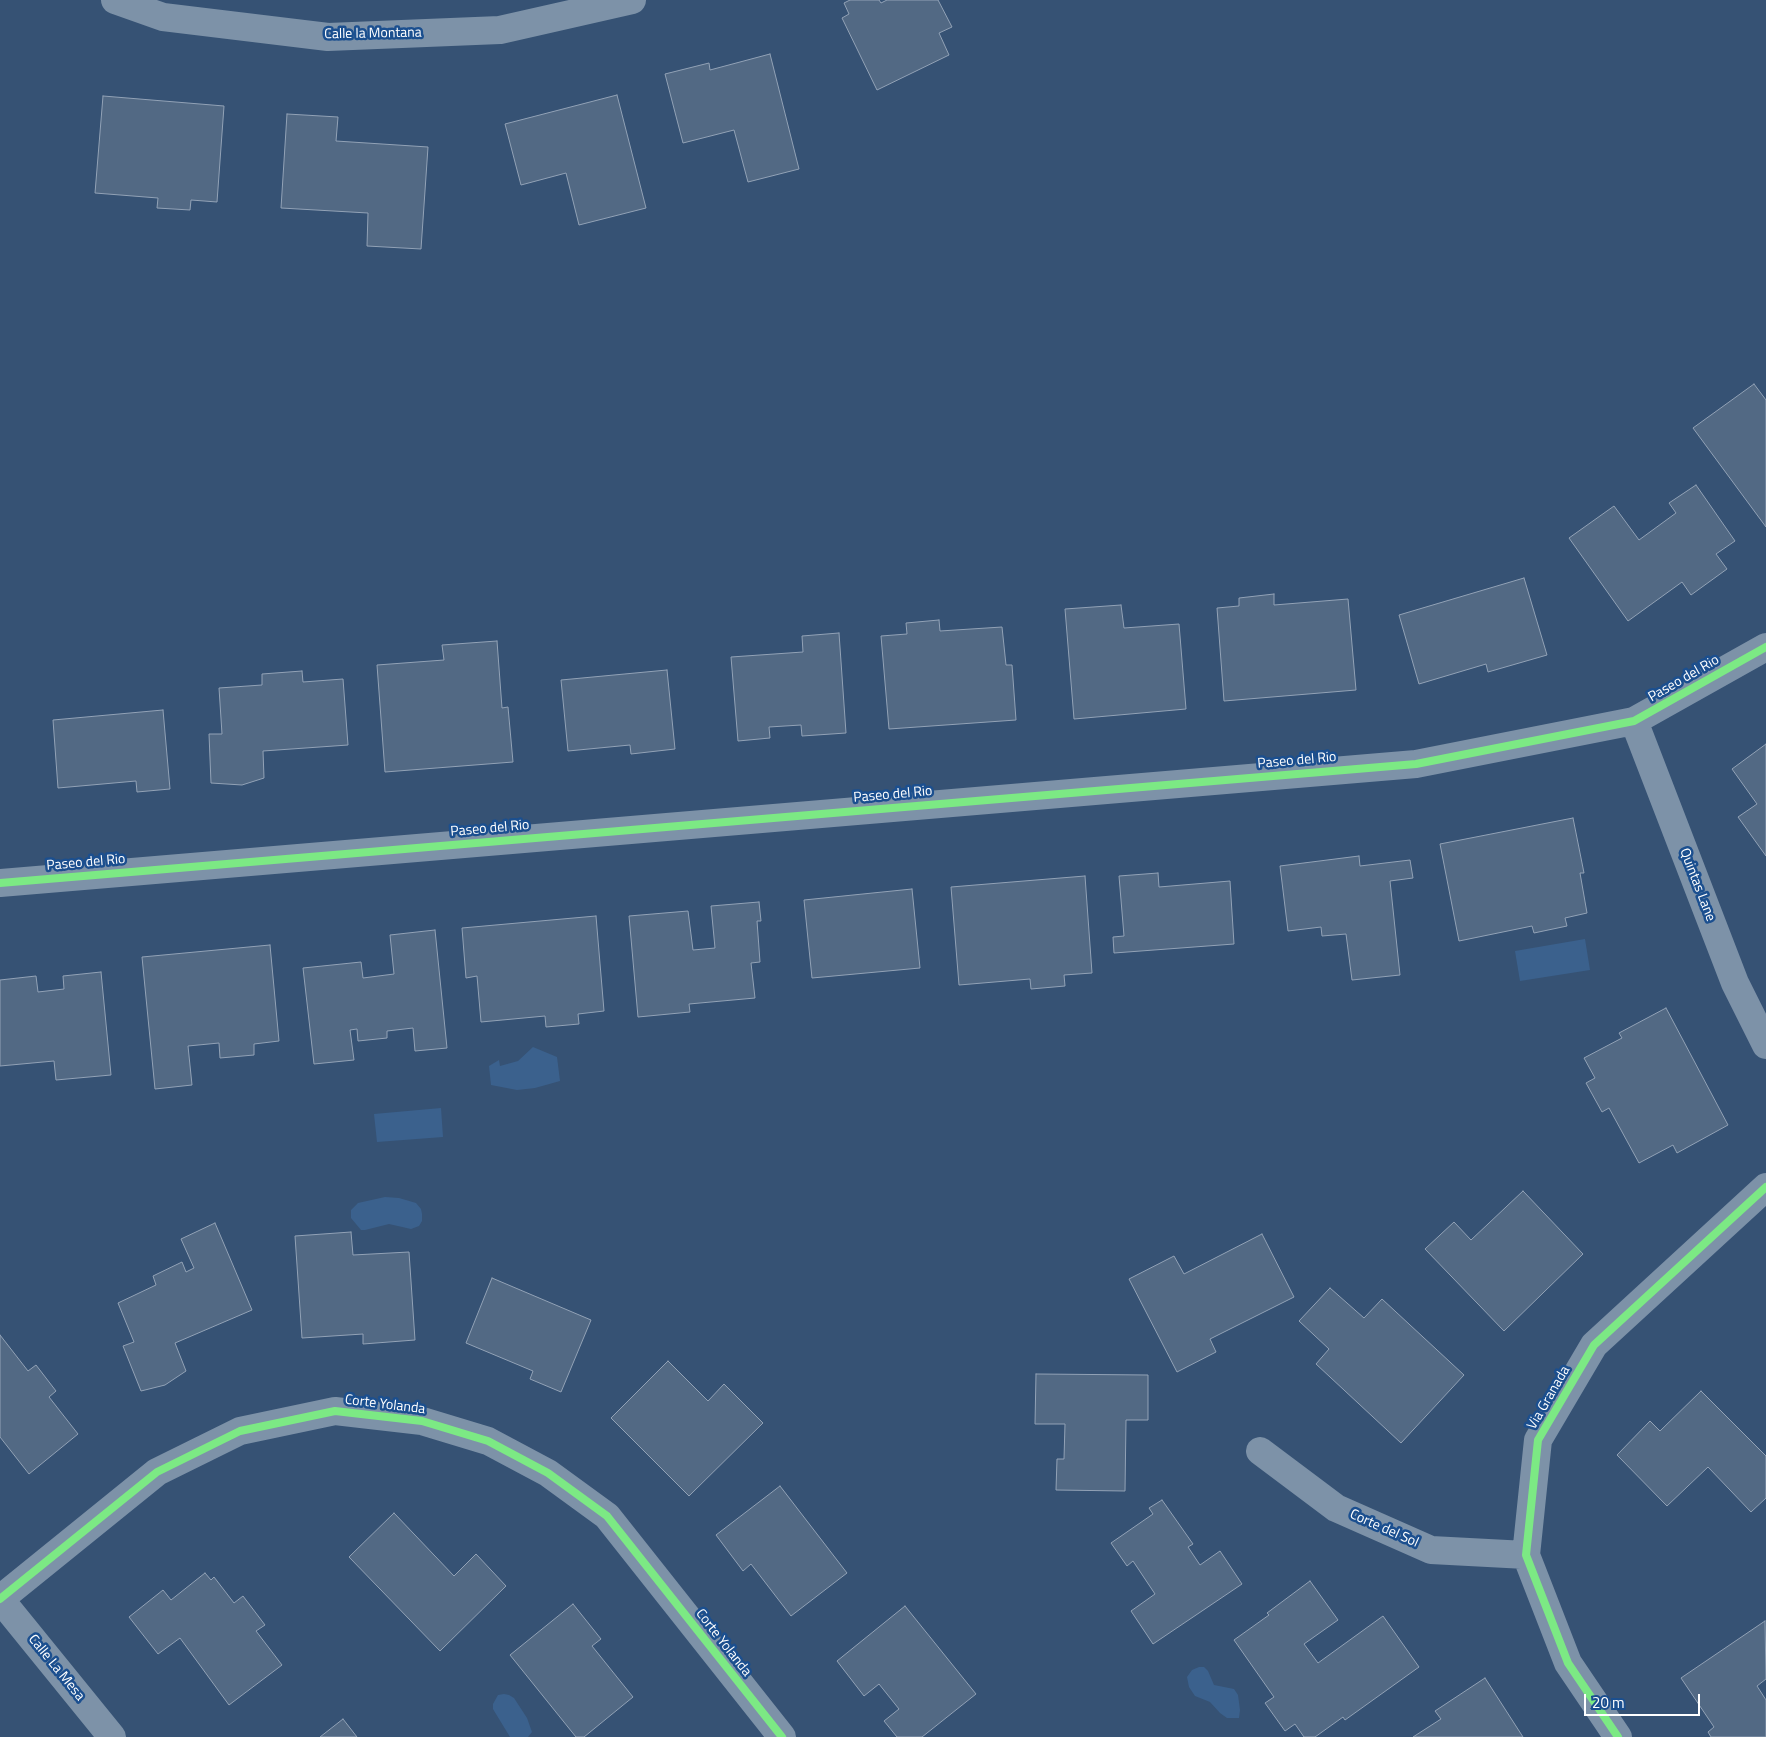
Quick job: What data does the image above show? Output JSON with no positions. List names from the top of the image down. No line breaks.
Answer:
{"streets":{"street":["Calle la Montana","Paseo del Rio","Quintas Lane","Via Granada","Corte Yolanda","Corte del Sol","Calle La Mesa"]},"crossings":[["Paseo del Rio","Quintas Lane"],["Via Granada","Corte del Sol"],["Corte Yolanda","Calle La Mesa"]],"scale_bar":"20 m"}
